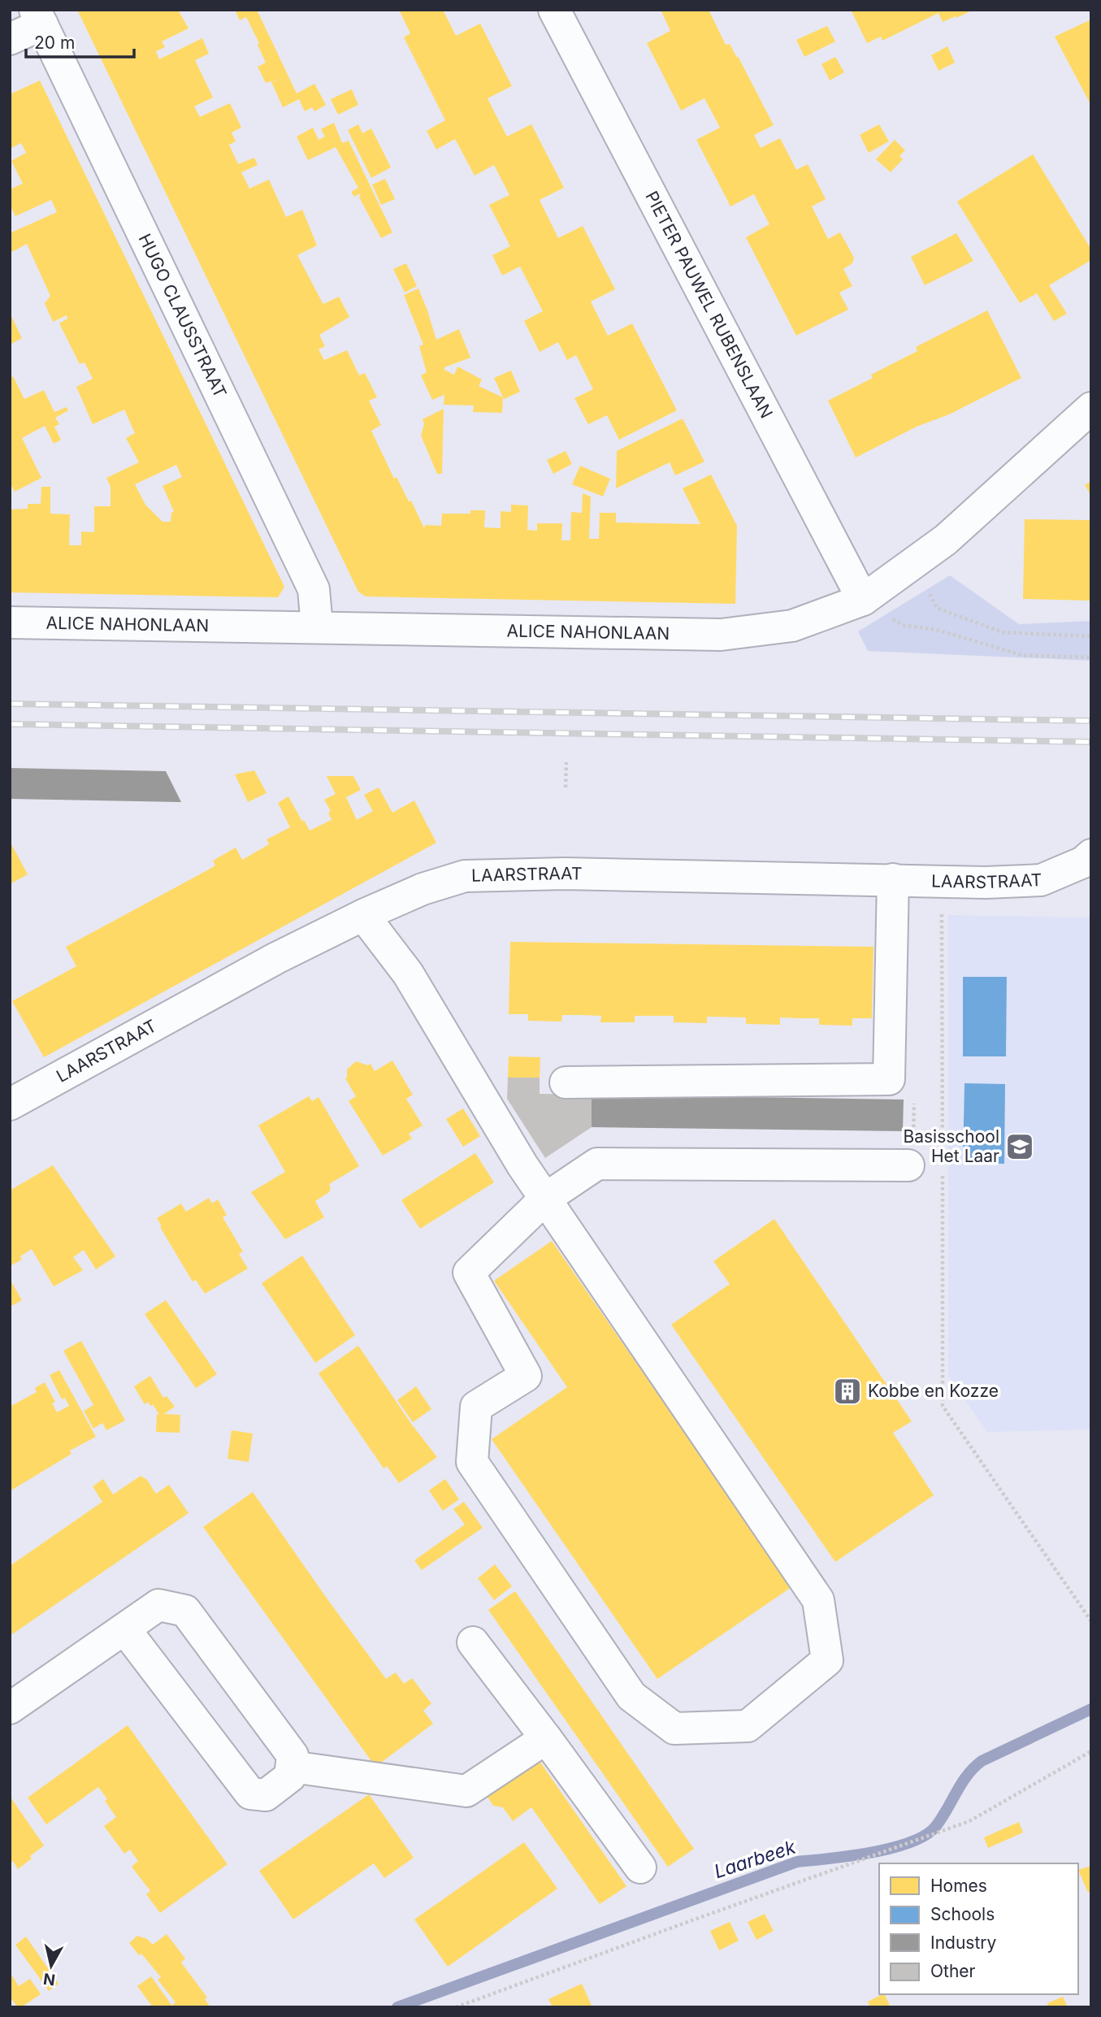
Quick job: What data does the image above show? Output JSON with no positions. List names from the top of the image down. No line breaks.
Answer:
{"streets":{"street":["PIETER PAUWEL RUBENSLAAN","HUGO CLAUSSTRAAT","ALICE NAHONLAAN","LAARSTRAAT"]},"crossings":[["PIETER PAUWEL RUBENSLAAN","ALICE NAHONLAAN"],["HUGO CLAUSSTRAAT","ALICE NAHONLAAN"]],"water":["Laarbeek"],"places":{"school or university":["Basisschool Het Laar"],"building":["Kobbe en Kozze"]},"legend":["Homes","Schools","Industry","Other"],"scale_bar":"20 m","north":"bottom"}
